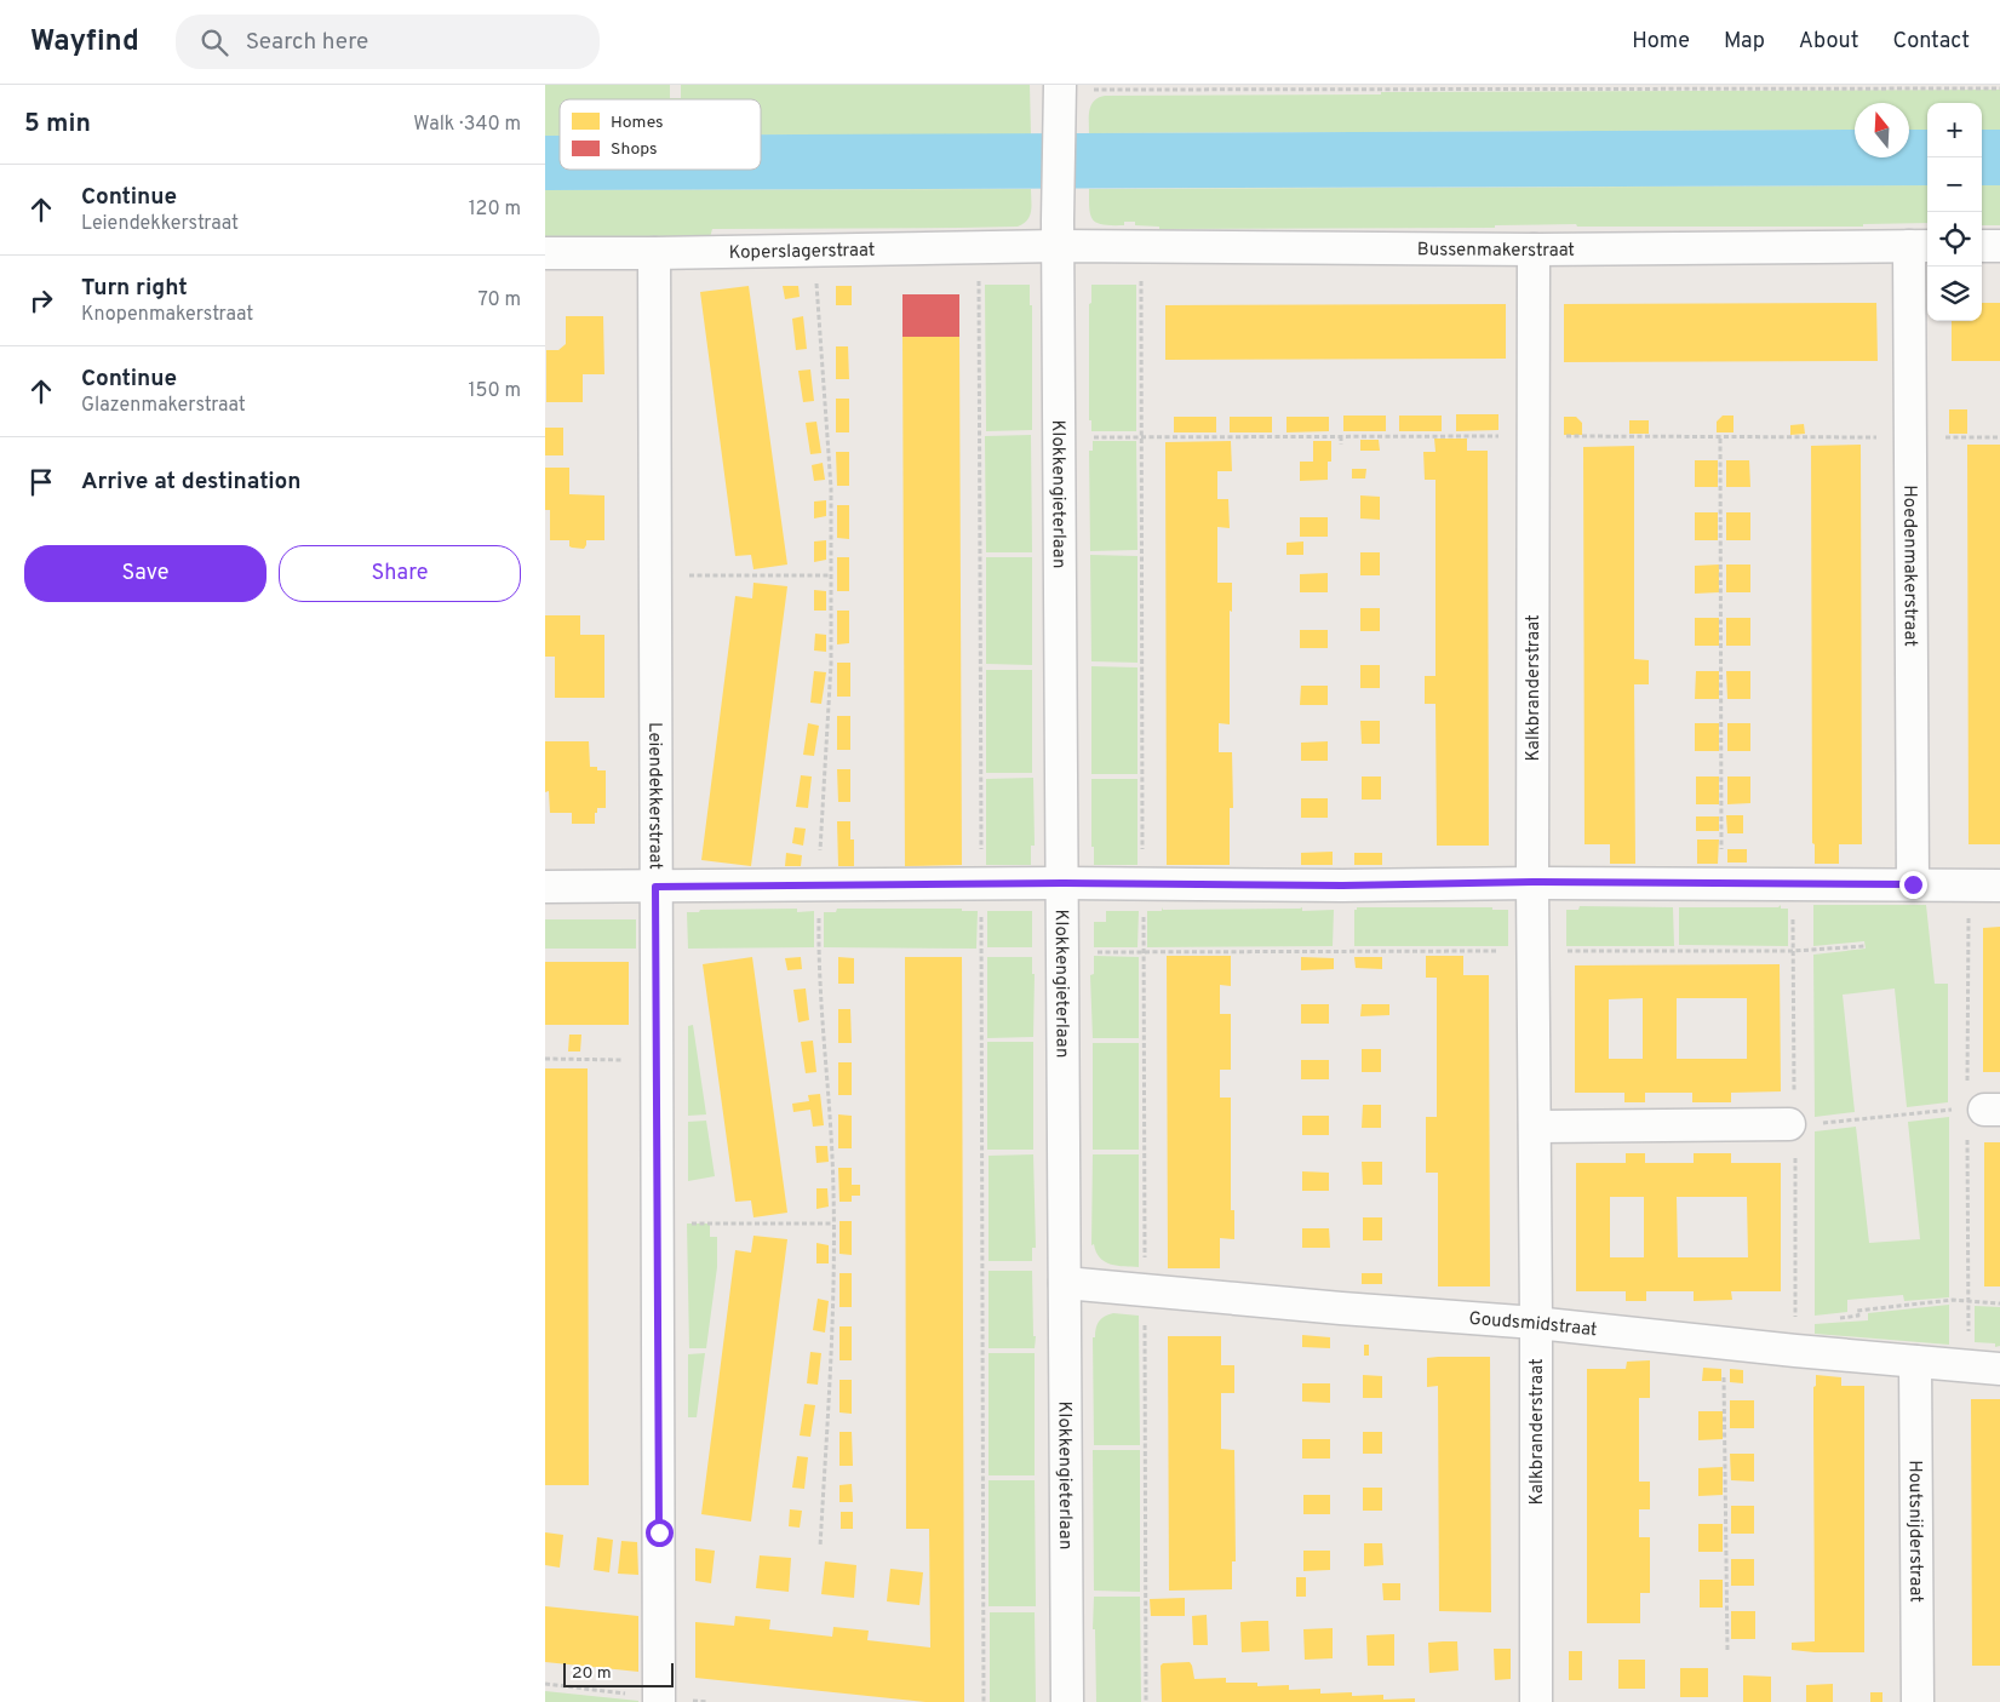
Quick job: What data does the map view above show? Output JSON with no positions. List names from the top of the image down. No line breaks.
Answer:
{"streets":{"street":["Bussenmakerstraat","Koperslagerstraat","Klokkengieterlaan","Hoedenmakerstraat","Kalkbranderstraat","Leiendekkerstraat","Goudsmidstraat","Houtsnijderstraat"]},"crossings":[["Bussenmakerstraat","Koperslagerstraat"],["Bussenmakerstraat","Klokkengieterlaan"],["Bussenmakerstraat","Hoedenmakerstraat"],["Bussenmakerstraat","Kalkbranderstraat"],["Koperslagerstraat","Klokkengieterlaan"],["Koperslagerstraat","Leiendekkerstraat"],["Klokkengieterlaan","Goudsmidstraat"],["Kalkbranderstraat","Goudsmidstraat"],["Goudsmidstraat","Houtsnijderstraat"]],"legend":["Homes","Shops"],"scale_bar":"20 m","north":"top","page":{"header":"Wayfind","search":"Search here","nav":["Home","Map","About","Contact"],"heading":["5 min","Walk · 340 m"],"map_buttons":["+","−"],"list":[["Continue","Leiendekkerstraat","120 m"],["Turn right","Knopenmakerstraat","70 m"],["Continue","Glazenmakerstraat","150 m"],"Arrive at destination"],"buttons":["Save","Share"],"scale":"20 m"}}
